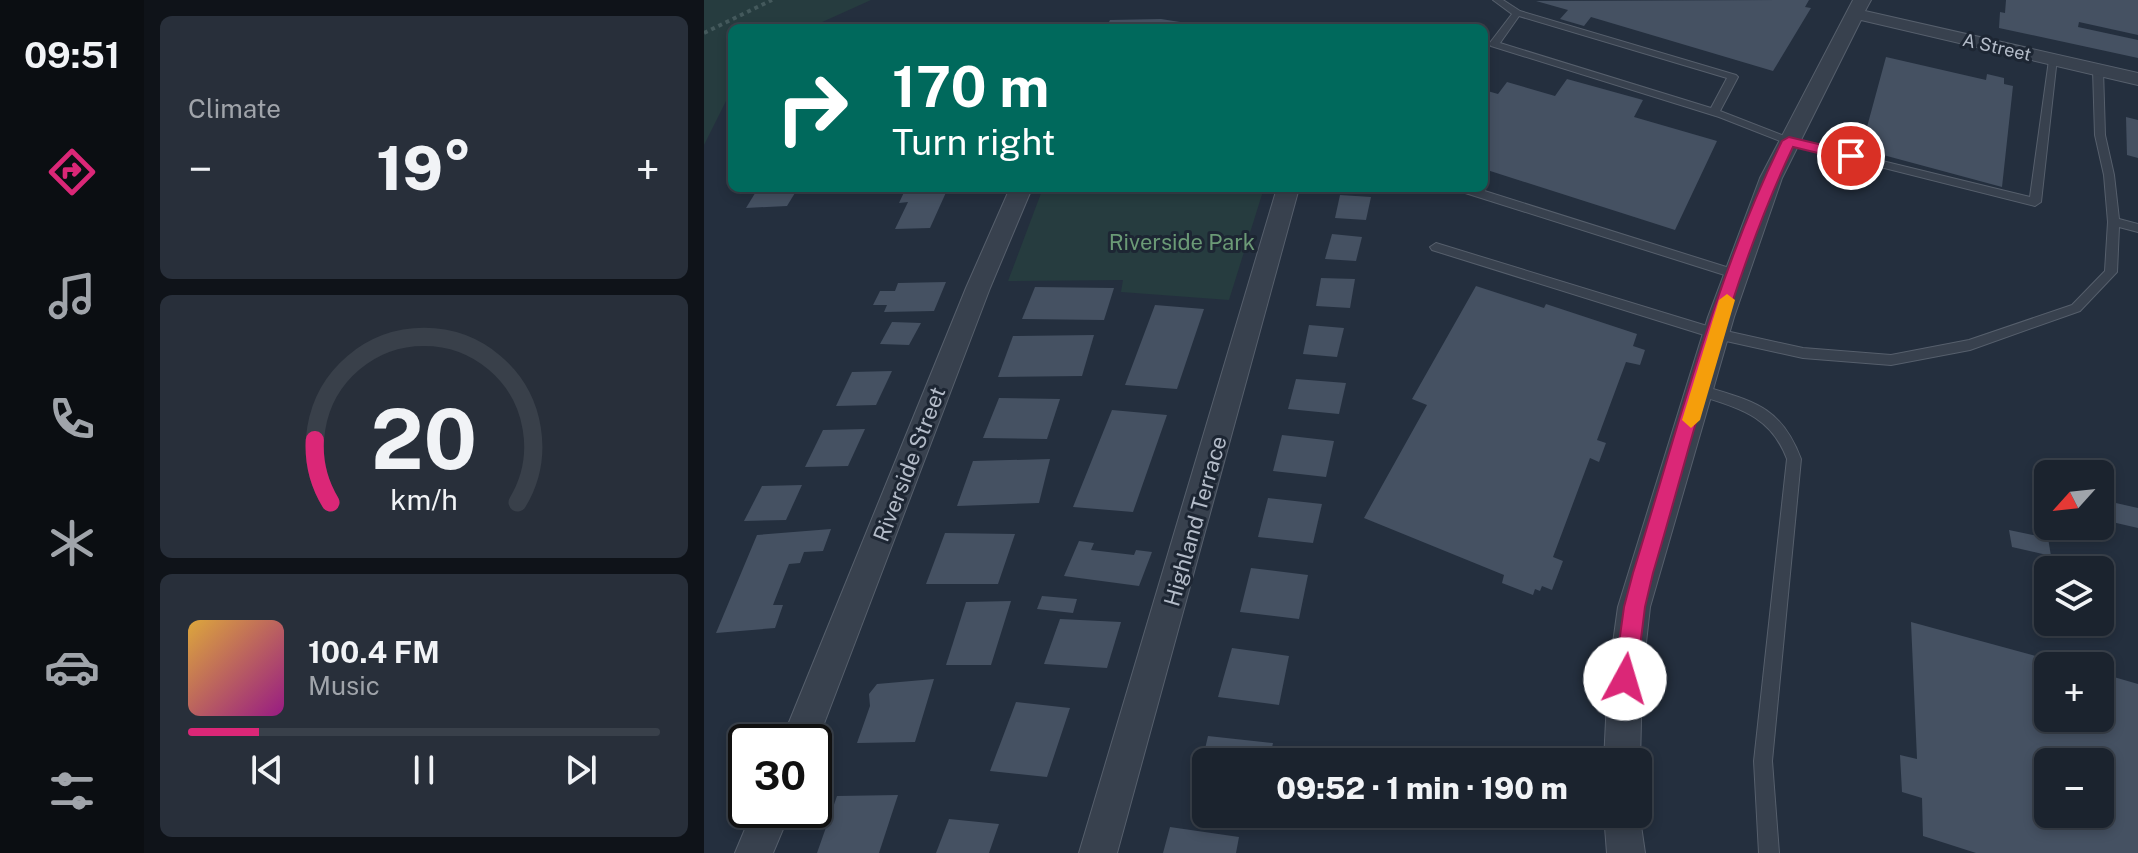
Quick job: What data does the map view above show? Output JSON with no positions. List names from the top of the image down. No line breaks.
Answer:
{"streets":{"street":["A Street","Riverside Street","Highland Terrace"]},"parks":["Riverside Park"],"north":"bottom left","page":{"tabs":"09:51","tile":"Climate","turn":["170 m","Turn right"],"heat":["−","19°","+"],"map_buttons":["+","−"],"song":["100.4 FM","Music"],"limit":"30","trip":"09:52 · 1 min · 190 m","gauge":["20","km/h"]}}
